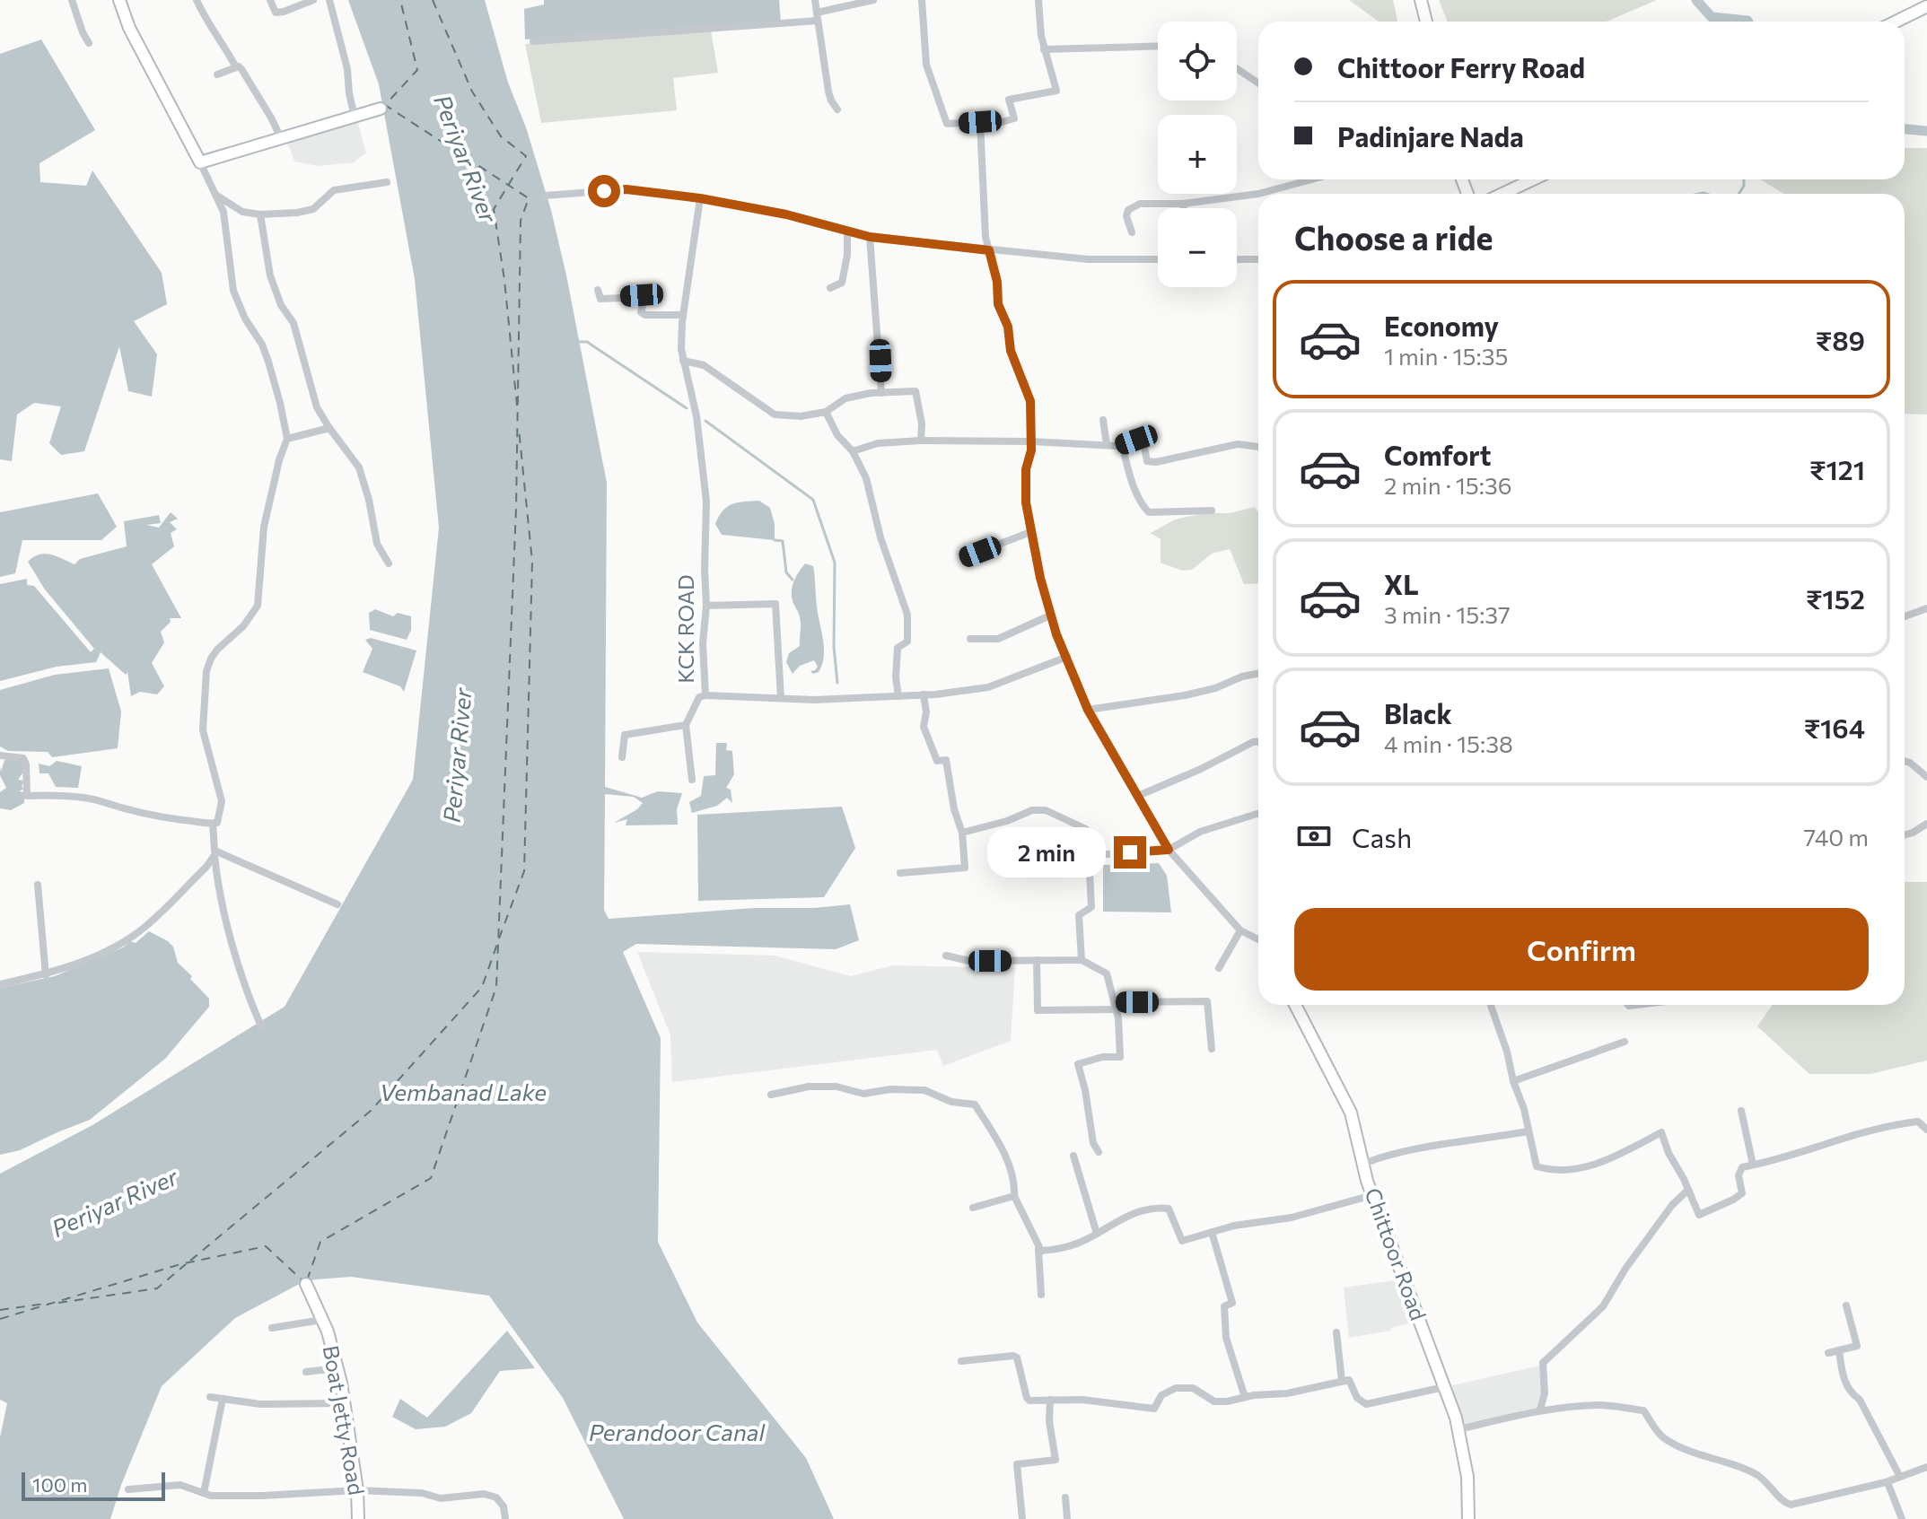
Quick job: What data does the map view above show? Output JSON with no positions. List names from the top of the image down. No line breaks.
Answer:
{"streets":{"main road":["Chittoor Road","Boat Jetty Road"],"street":["KCK ROAD"]},"water":["Periyar River","Vembanad Lake","Perandoor Canal"],"scale_bar":"100 m","page":{"map_buttons":["+","−"],"banner":["Chittoor Ferry Road","Padinjare Nada"],"heading":"Choose a ride","list":[{"name":"Economy","note":"1 min · 15:35","value":"₹89"},{"name":"Comfort","note":"2 min · 15:36","value":"₹121"},{"name":"XL","note":"3 min · 15:37","value":"₹152"},{"name":"Black","note":"4 min · 15:38","value":"₹164"}],"pay":["Cash","740 m"],"bubble":"2 min","buttons":"Confirm","scale":"100 m"}}
